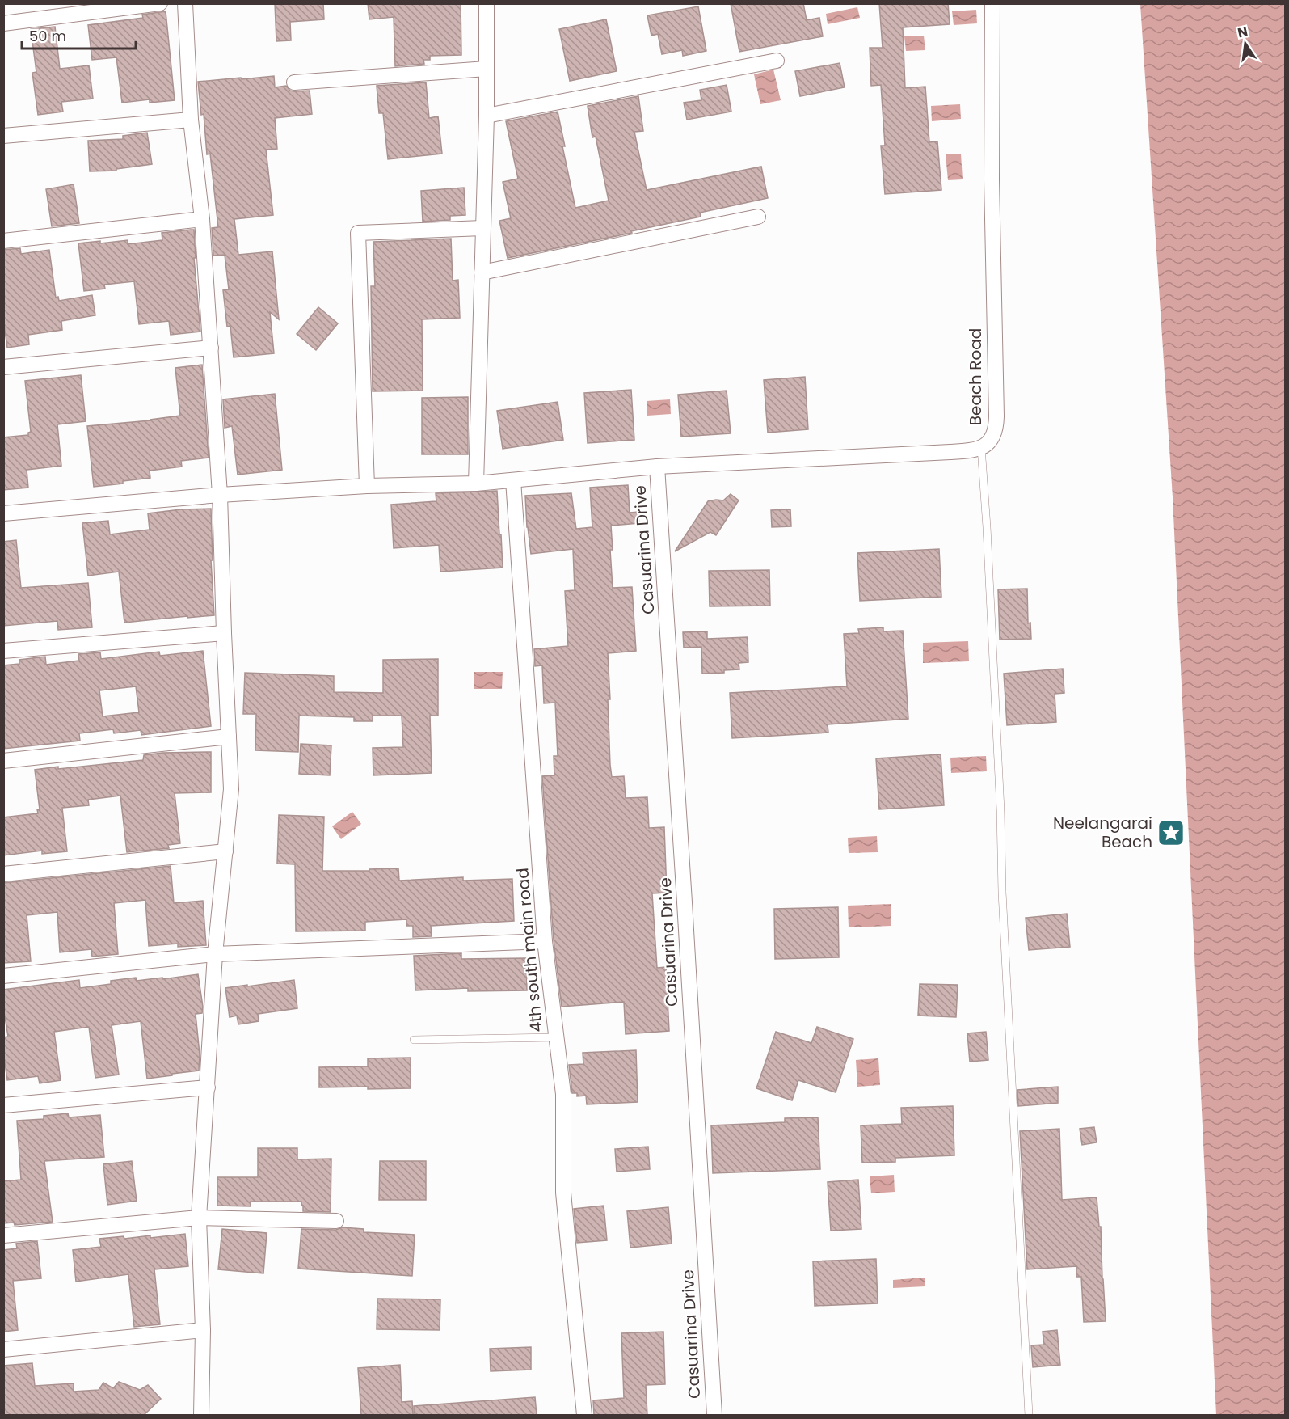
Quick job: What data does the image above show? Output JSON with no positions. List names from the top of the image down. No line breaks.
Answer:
{"streets":{"street":["Beach Road","Casuarina Drive","4th south main road"]},"crossings":[["Beach Road","Casuarina Drive"],["Beach Road","4th south main road"]],"places":{"place":["Neelangarai Beach"]},"scale_bar":"50 m","north":"top"}
